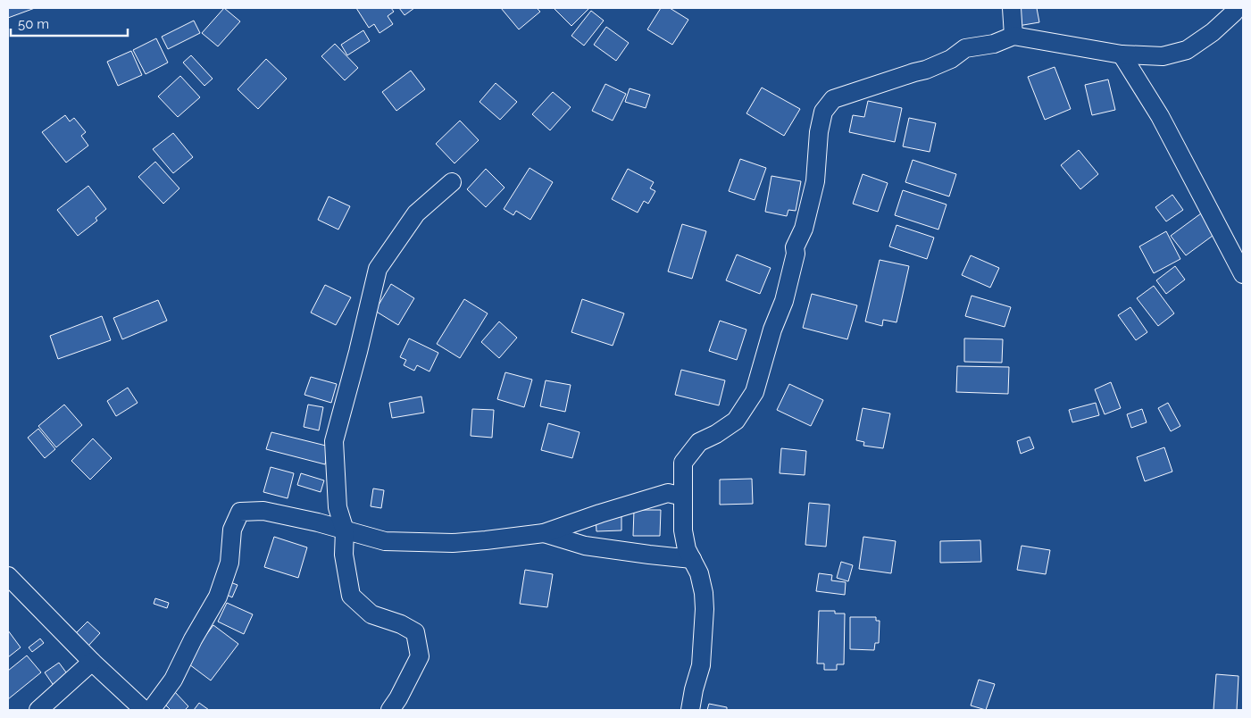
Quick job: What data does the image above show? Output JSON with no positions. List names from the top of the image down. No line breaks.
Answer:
{"scale_bar":"50 m"}
